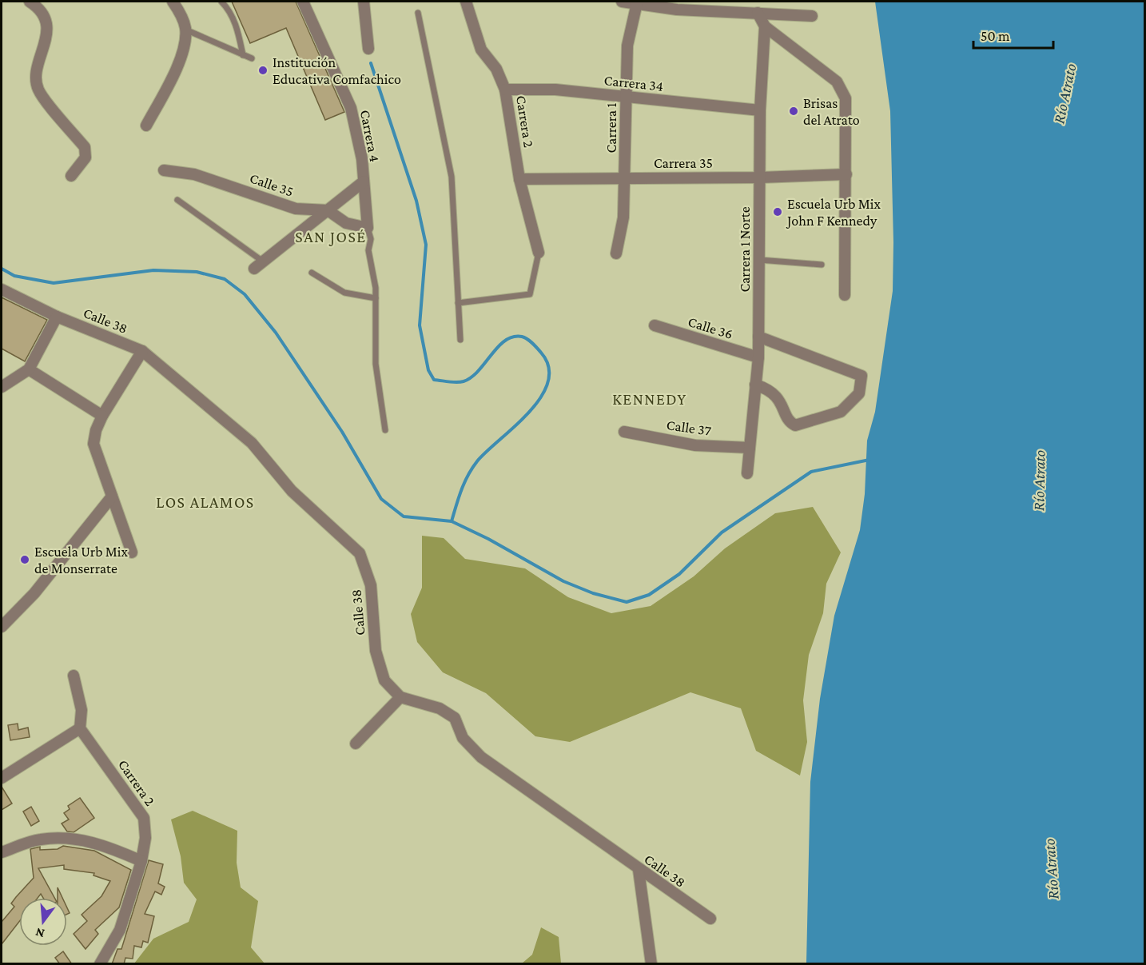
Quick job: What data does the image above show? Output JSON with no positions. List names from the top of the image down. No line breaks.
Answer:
{"streets":{"street":["Carrera 34","Carrera 2","Carrera 1","Carrera 4","Carrera 35","Calle 35","Carrera 1 Norte","Calle 38","Calle 36","Calle 37"]},"crossings":[["Carrera 34","Carrera 2"],["Carrera 34","Carrera 1"],["Carrera 34","Carrera 1 Norte"],["Carrera 2","Carrera 35"],["Carrera 1","Carrera 35"],["Carrera 35","Carrera 1 Norte"],["Carrera 1 Norte","Calle 36"],["Carrera 1 Norte","Calle 37"]],"districts":["SAN JOSÉ","KENNEDY","LOS ALAMOS"],"water":["Río Atrato"],"places":["Institución Educativa Comfachico","Brisas del Atrato","Escuela Urb Mix John F Kennedy","Escuela Urb Mix de Monserrate"],"scale_bar":"50 m","north":"bottom"}
